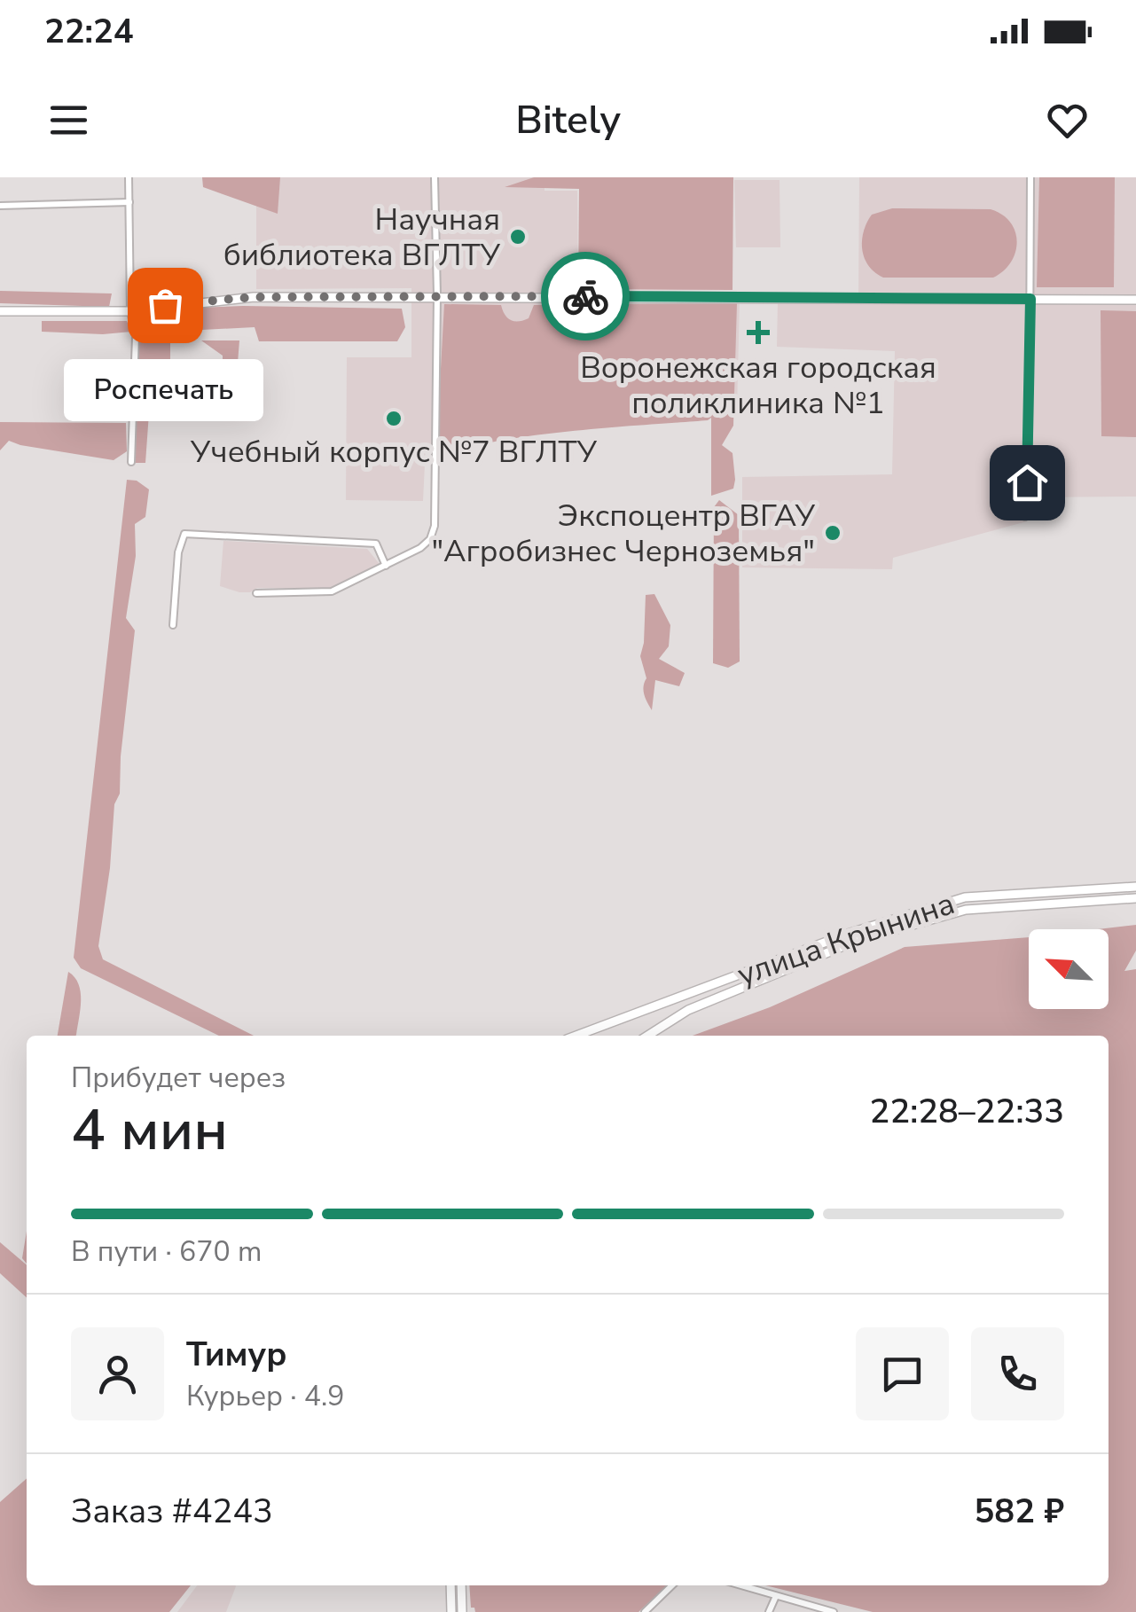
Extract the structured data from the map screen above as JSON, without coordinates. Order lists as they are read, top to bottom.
{
  "streets": {
    "main road": ["улица Крынина"]
  },
  "places": {
    "other": [
      "Научная библиотека ВГЛТУ",
      "Роспечать",
      "Учебный корпус №7 ВГЛТУ",
      "Экспоцентр ВГАУ \"Агробизнес Черноземья\""
    ],
    "health": ["Воронежская городская поликлиника №1"]
  },
  "north": "top left",
  "page": {
    "status": "22:24",
    "header": "Bitely",
    "bubble": "Роспечать",
    "heading": ["4 мин", "Прибудет через", "22:28–22:33"],
    "panel": [
      "Тимур",
      "Курьер · 4.9",
      "Заказ #4243",
      "582 ₽"
    ],
    "bar": "В пути · 670 m"
  }
}
